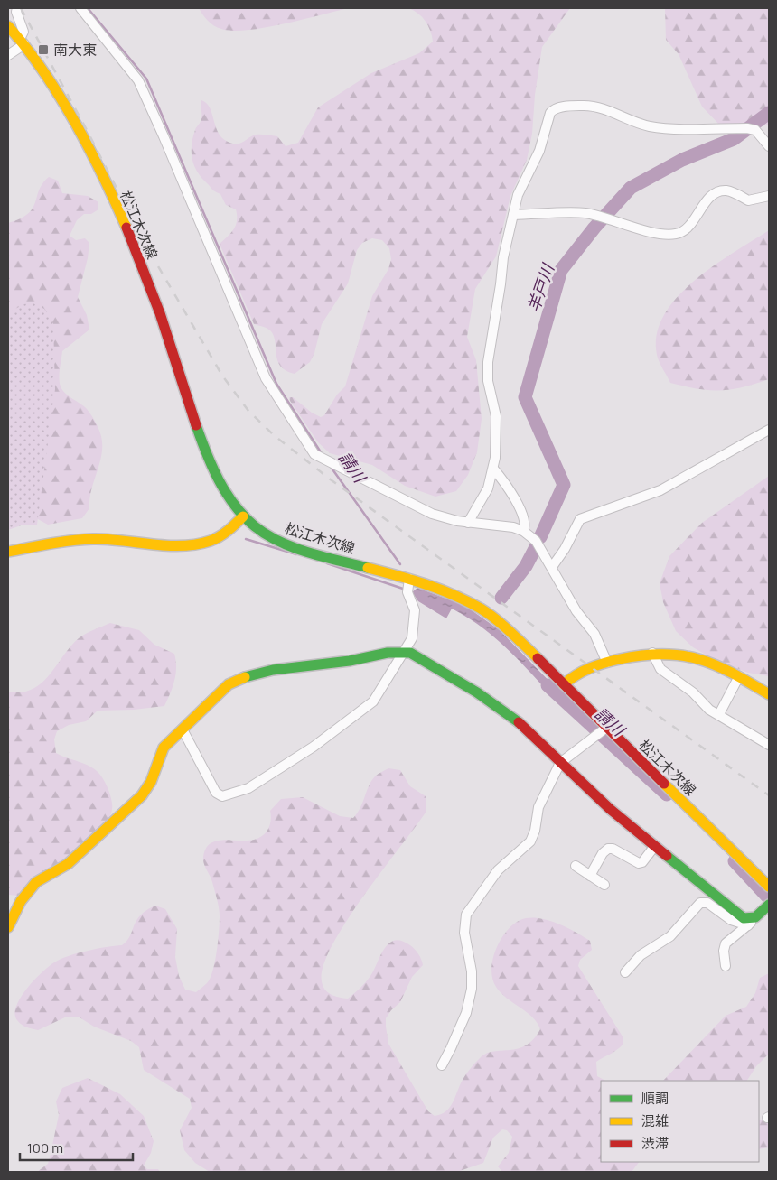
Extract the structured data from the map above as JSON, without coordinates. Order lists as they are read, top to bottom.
{
  "streets": {
    "street": ["松江木次線"]
  },
  "water": ["羊戸川", "請川"],
  "places": {
    "transit": ["南大東"]
  },
  "legend": ["順調", "混雑", "渋滞"],
  "scale_bar": "100 m"
}
